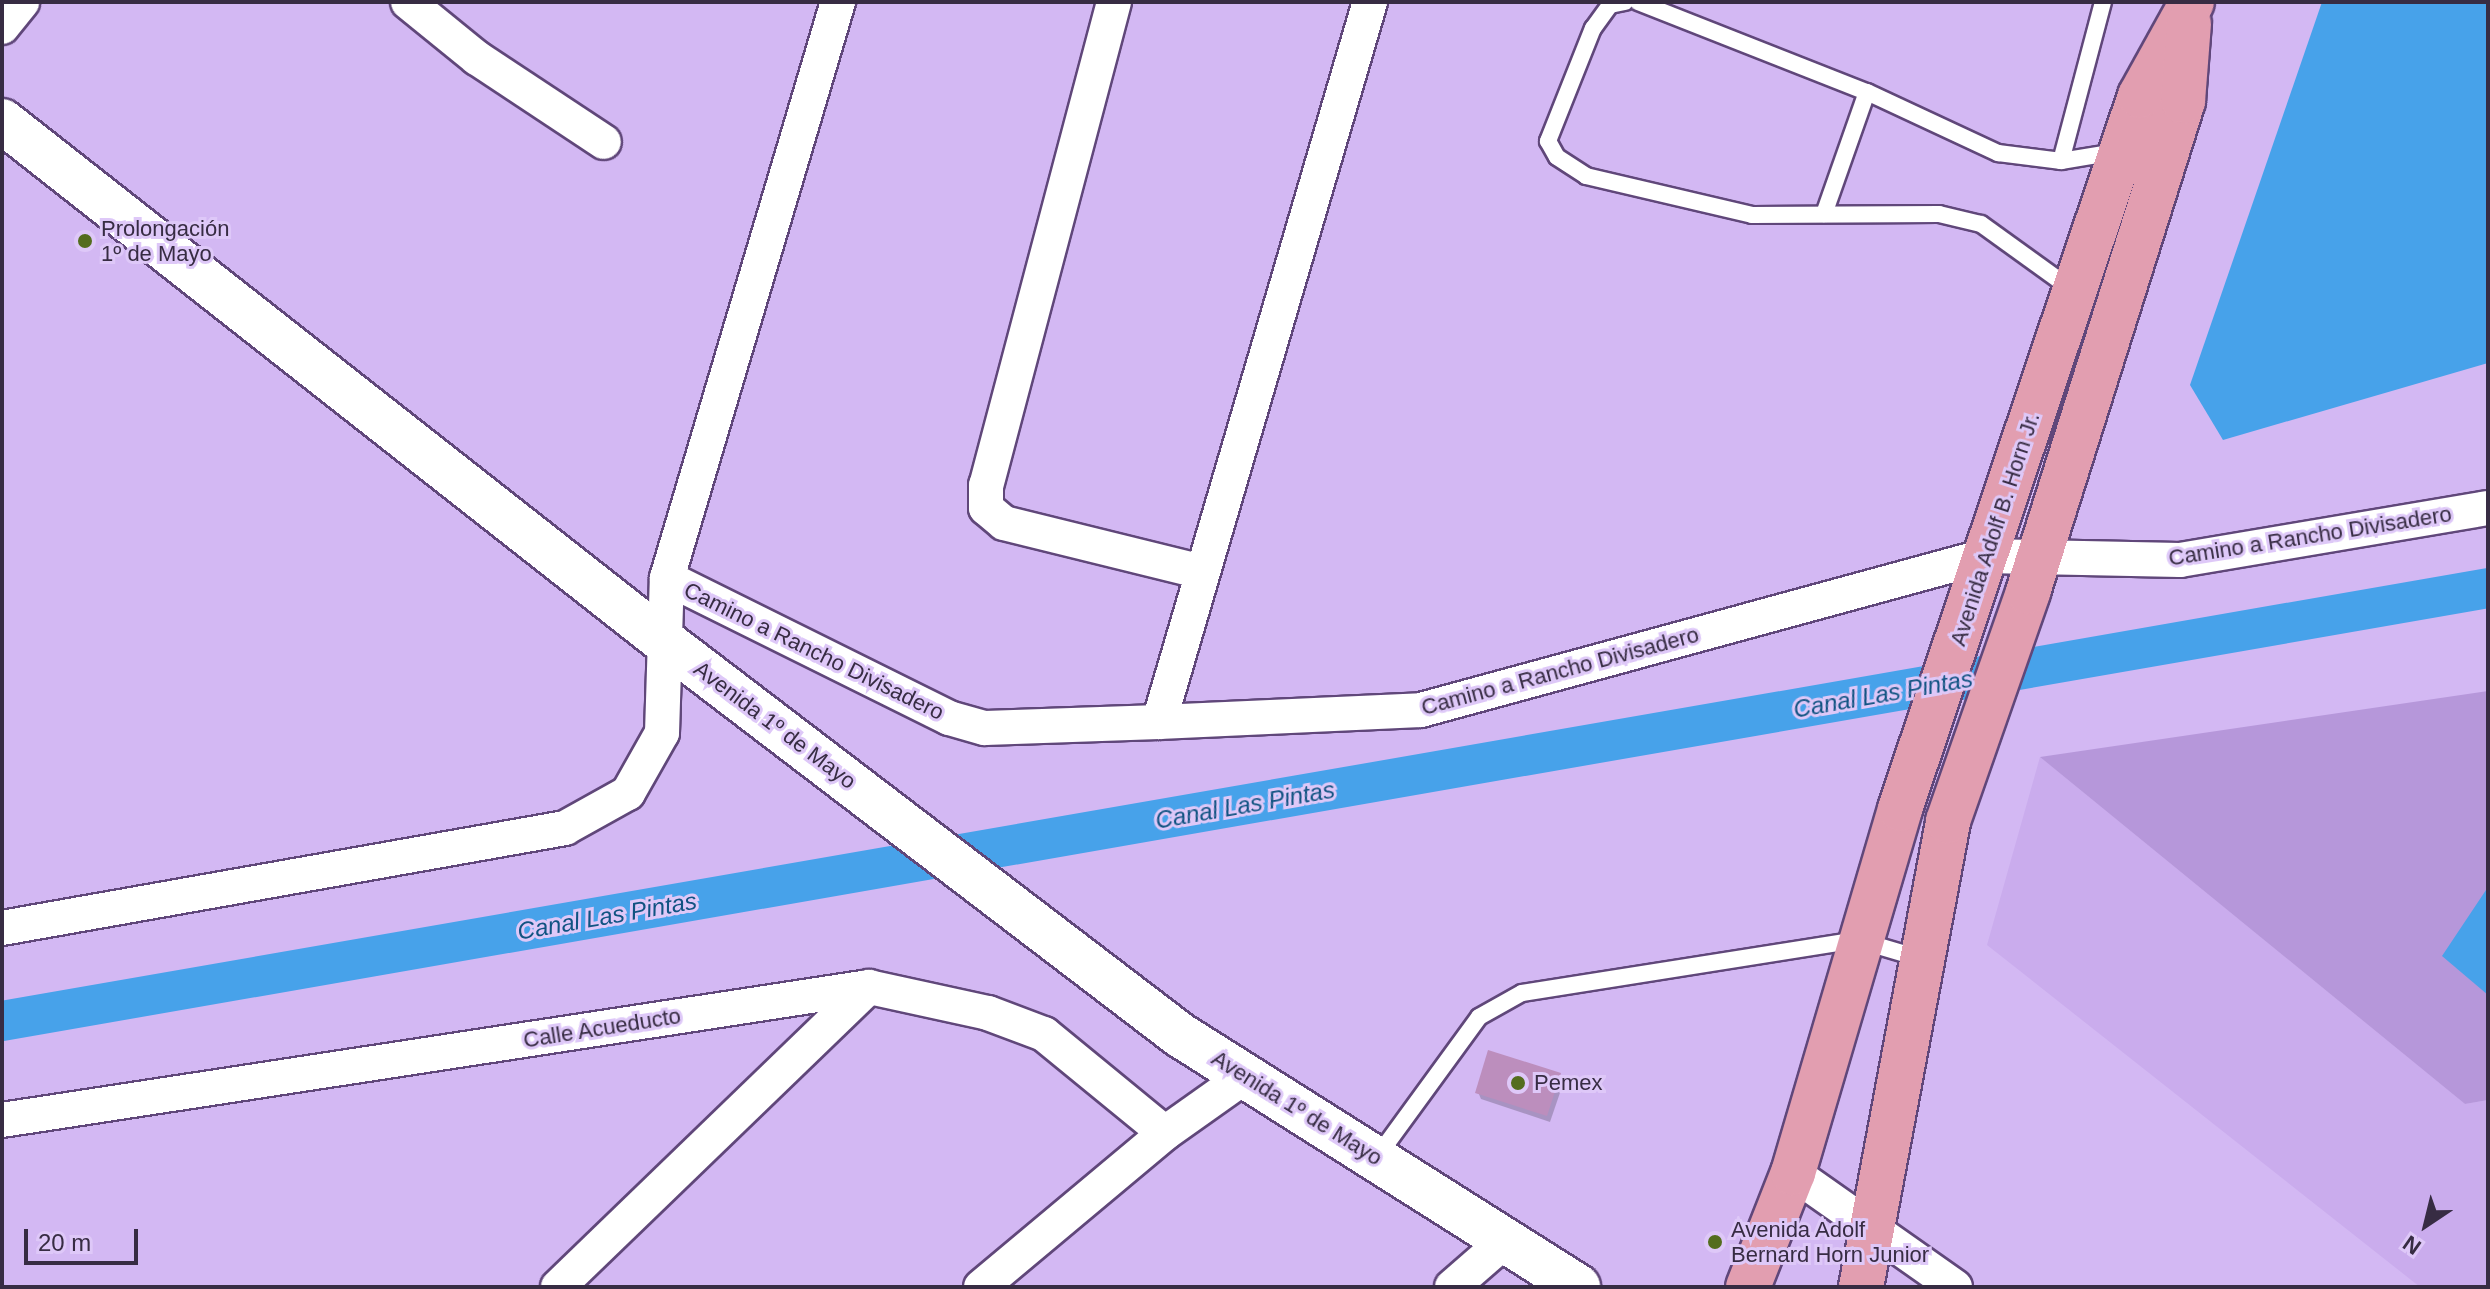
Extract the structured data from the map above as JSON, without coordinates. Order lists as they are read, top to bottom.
{
  "streets": {
    "main road": ["Avenida Adolf B. Horn Jr.", "Avenida 1º de Mayo"],
    "street": ["Camino a Rancho Divisadero", "Calle Acueducto"]
  },
  "crossings": [
    ["Avenida Adolf B. Horn Jr.", "Camino a Rancho Divisadero"],
    ["Camino a Rancho Divisadero", "Avenida 1º de Mayo"]
  ],
  "water": ["Canal Las Pintas"],
  "places": ["Prolongación 1º de Mayo", "Pemex", "Avenida Adolf Bernard Horn Junior"],
  "scale_bar": "20 m",
  "north": "bottom left"
}
